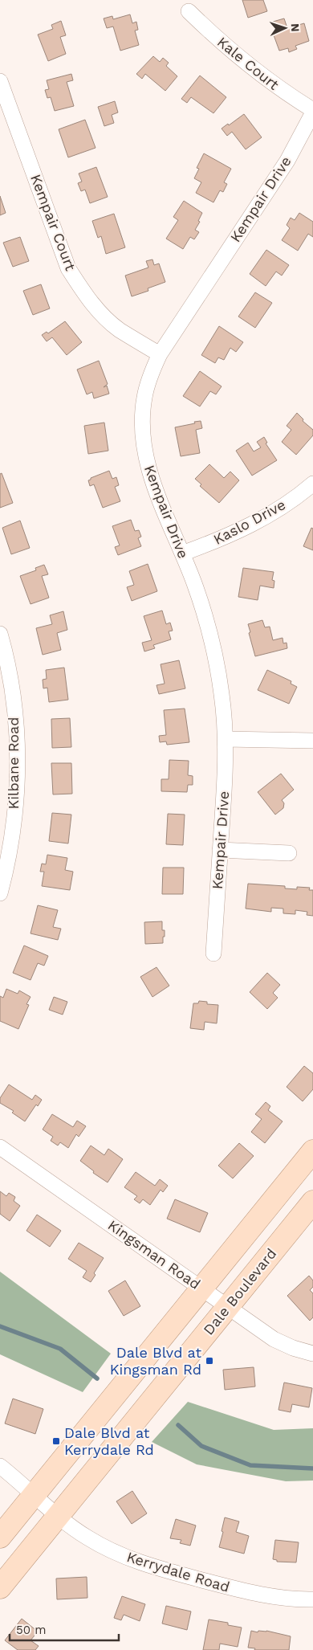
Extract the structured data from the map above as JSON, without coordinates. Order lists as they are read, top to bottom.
{
  "streets": {
    "main road": ["Dale Boulevard"],
    "street": [
      "Kale Court",
      "Kempair Drive",
      "Kempair Court",
      "Kaslo Drive",
      "Kilbane Road",
      "Kingsman Road",
      "Kerrydale Road"
    ]
  },
  "crossings": [
    ["Kale Court", "Kempair Drive"],
    ["Kempair Drive", "Kempair Court"],
    ["Kempair Drive", "Kaslo Drive"],
    ["Kingsman Road", "Dale Boulevard"],
    ["Dale Boulevard", "Kerrydale Road"]
  ],
  "places": {
    "transit": ["Dale Blvd at Kingsman Rd", "Dale Blvd at Kerrydale Rd"]
  },
  "scale_bar": "50 m",
  "north": "right"
}
